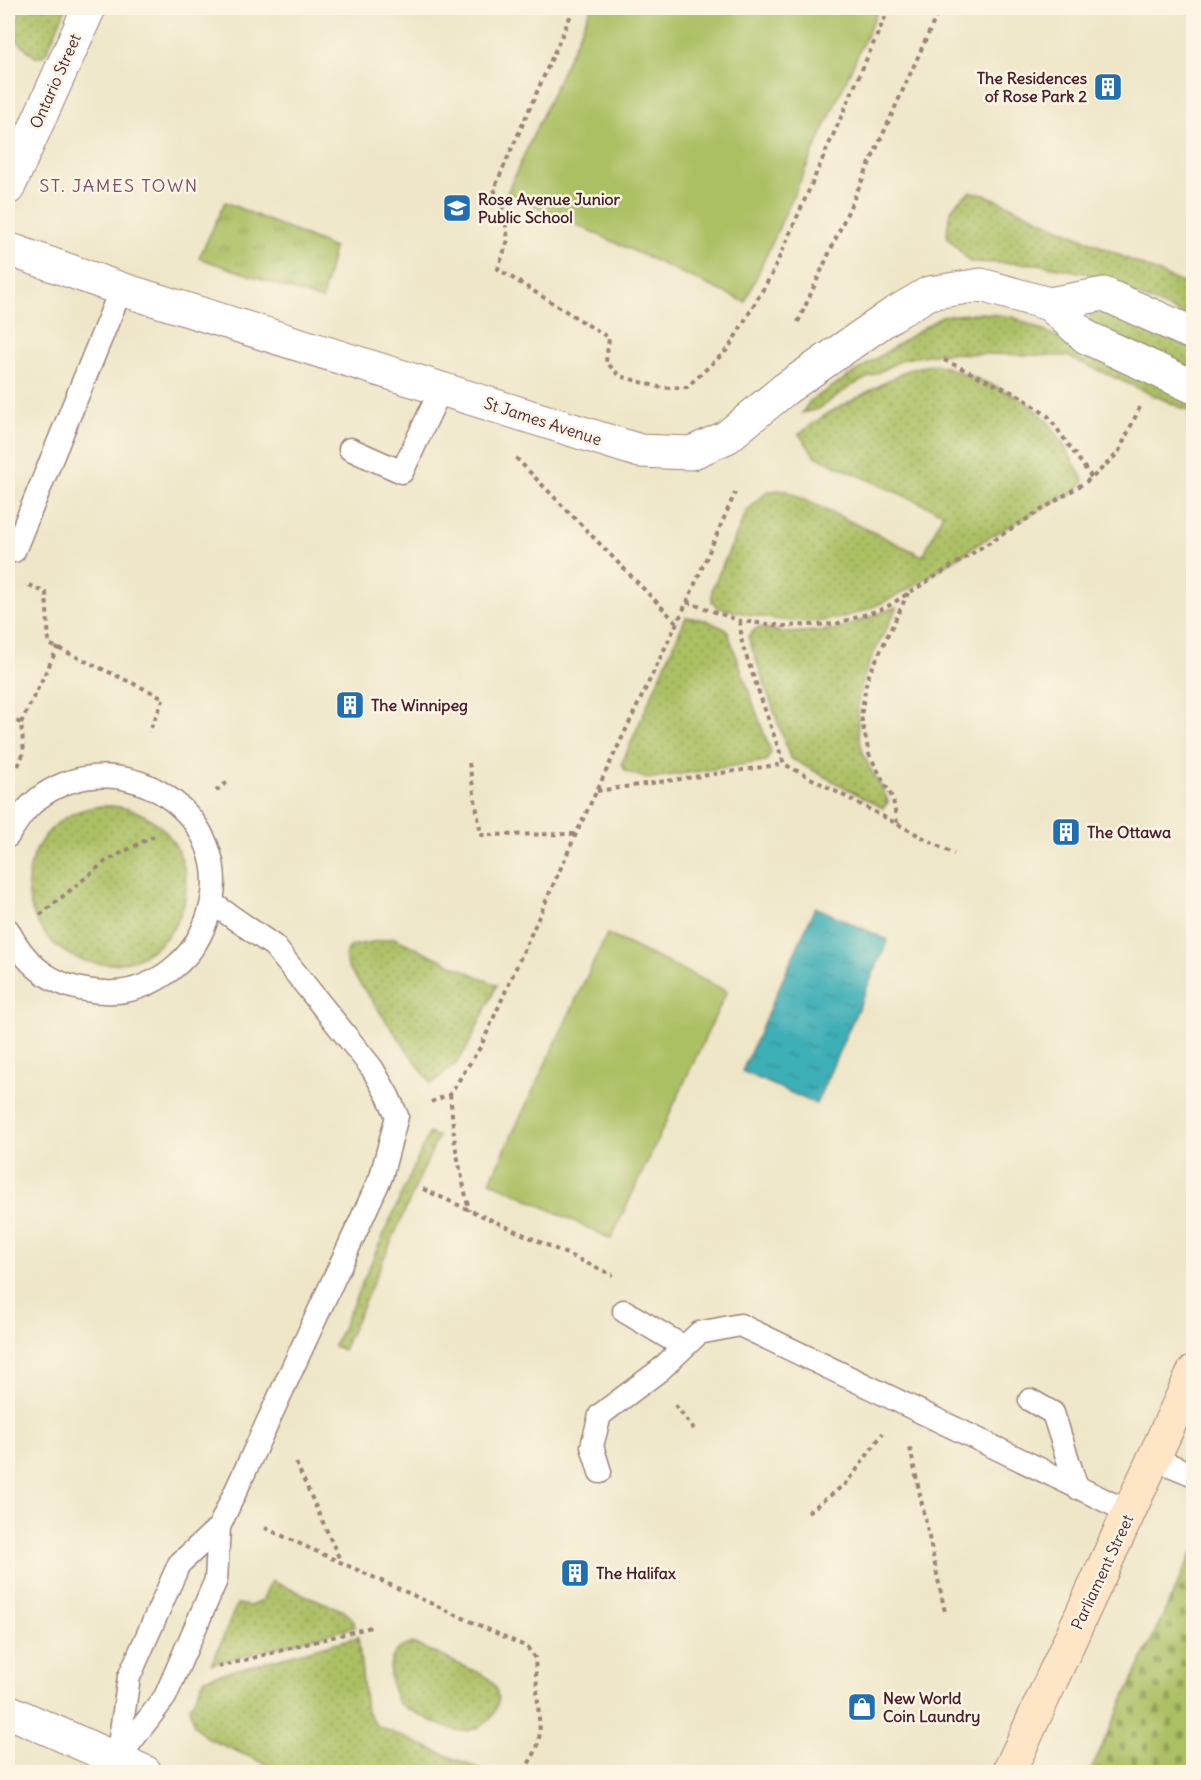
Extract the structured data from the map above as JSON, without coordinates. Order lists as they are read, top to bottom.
{
  "streets": {
    "main road": ["Parliament Street"],
    "street": ["Ontario Street", "St James Avenue"]
  },
  "districts": ["ST. JAMES TOWN"],
  "places": {
    "building": [
      "The Residences of Rose Park 2",
      "The Winnipeg",
      "The Ottawa",
      "The Halifax"
    ],
    "school or university": ["Rose Avenue Junior Public School"],
    "shop": ["New World Coin Laundry"]
  }
}
